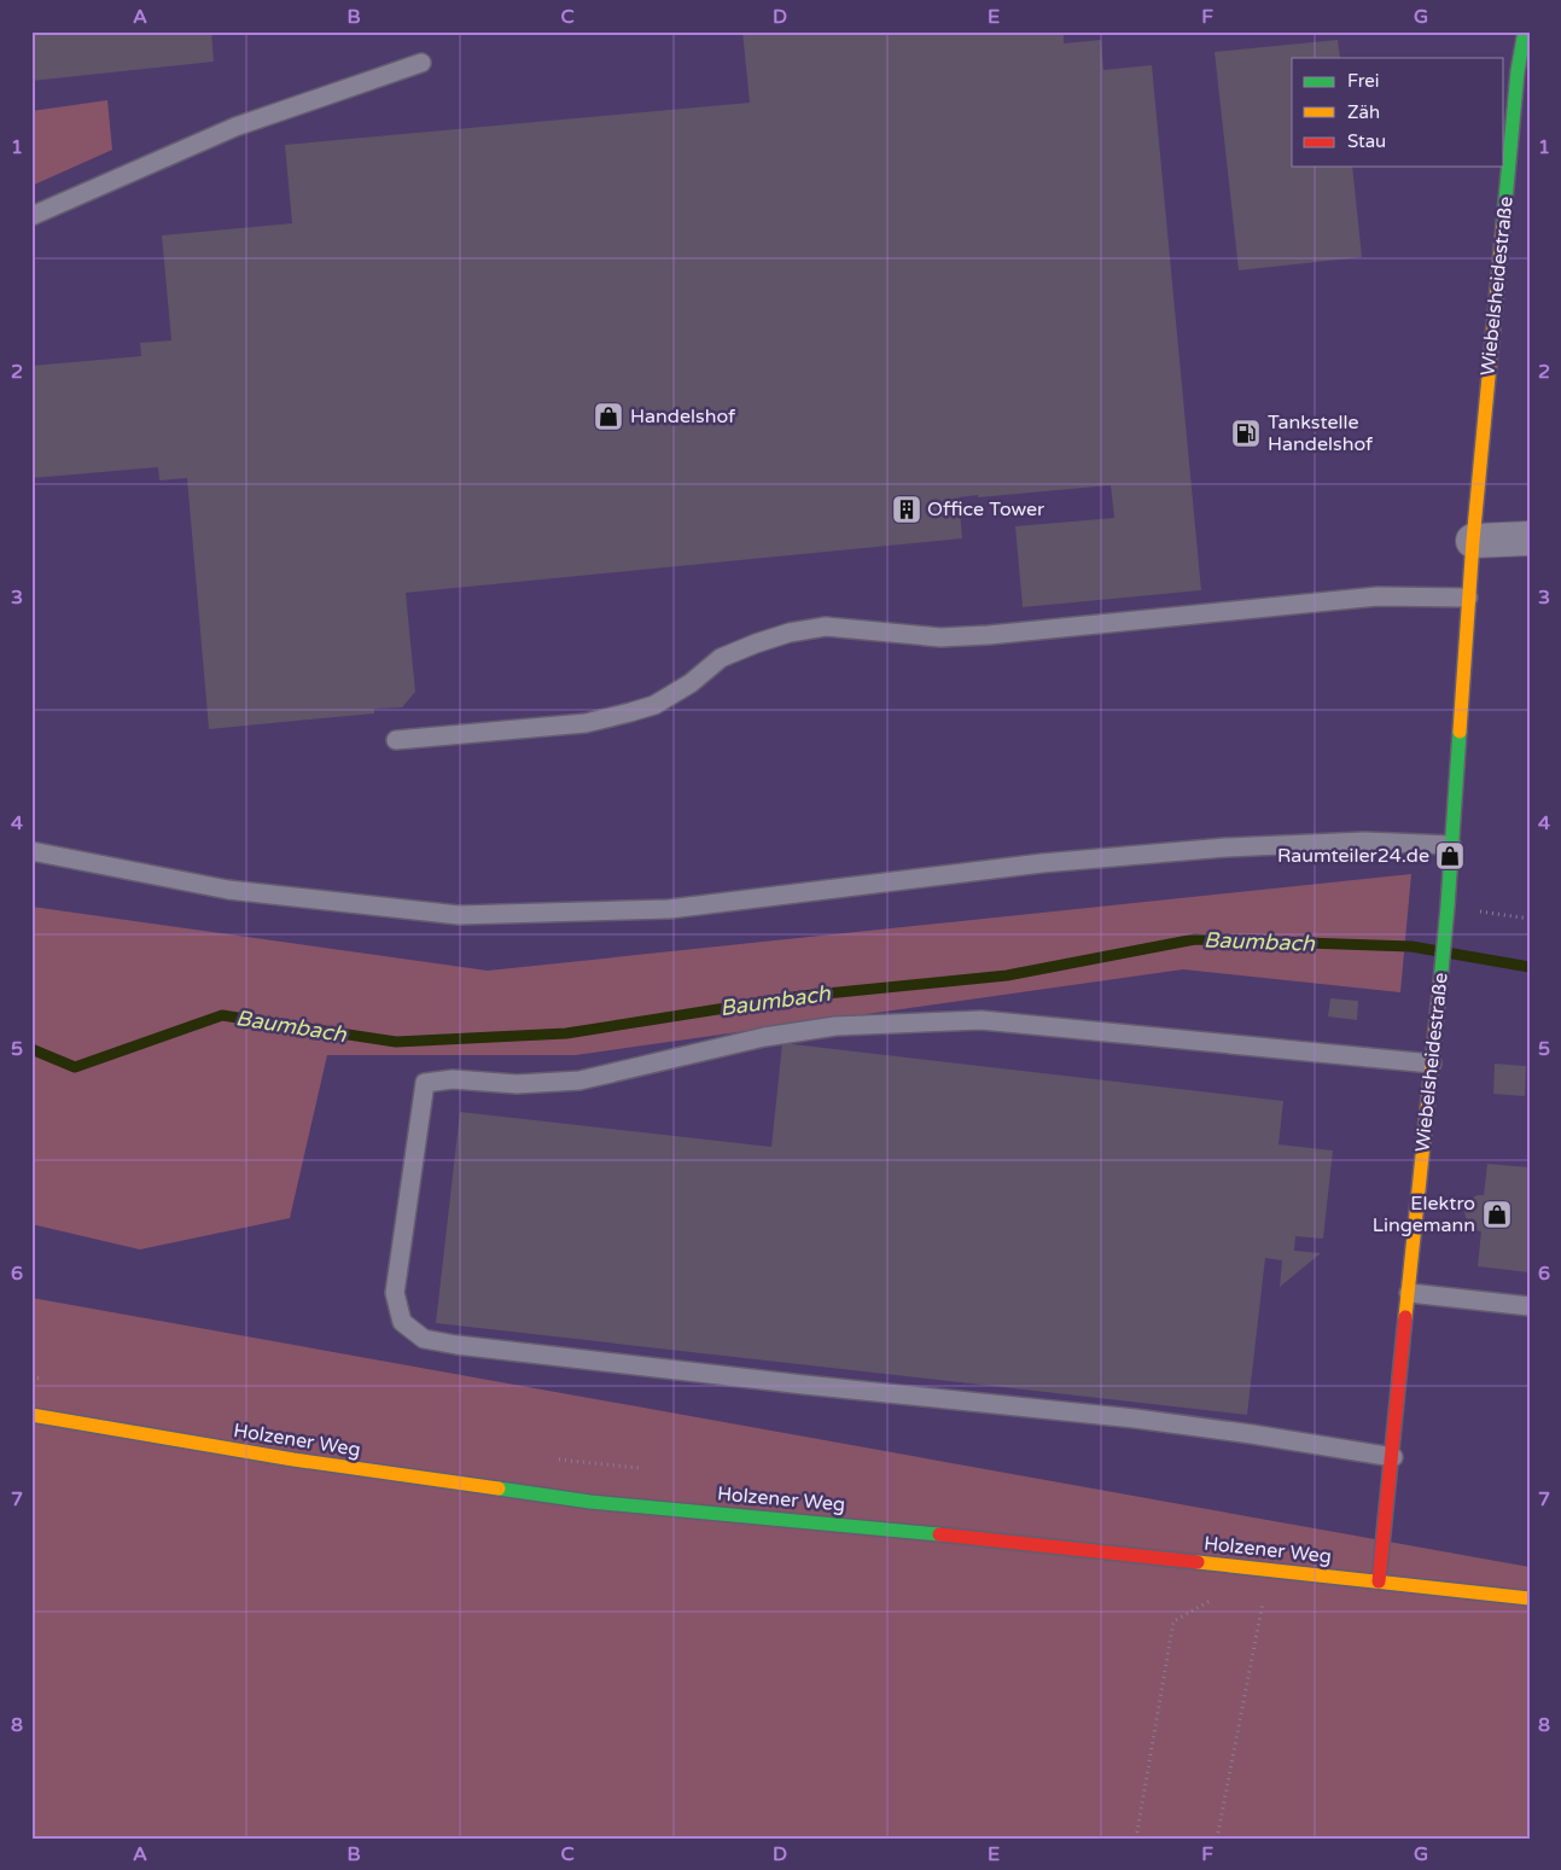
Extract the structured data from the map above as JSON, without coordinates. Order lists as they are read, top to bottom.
{
  "streets": {
    "street": ["Wiebelsheidestraße", "Holzener Weg"]
  },
  "crossings": [
    ["Wiebelsheidestraße", "Holzener Weg"]
  ],
  "water": ["Baumbach"],
  "places": {
    "shop": ["Handelshof", "Raumteiler24.de", "Elektro Lingemann"],
    "fuel station": ["Tankstelle Handelshof"],
    "building": ["Office Tower"]
  },
  "legend": ["Frei", "Zäh", "Stau"],
  "grid": {
    "columns": [
      "A",
      "B",
      "C",
      "D",
      "E",
      "F",
      "G"
    ],
    "rows": [
      "1",
      "2",
      "3",
      "4",
      "5",
      "6",
      "7",
      "8"
    ]
  }
}
